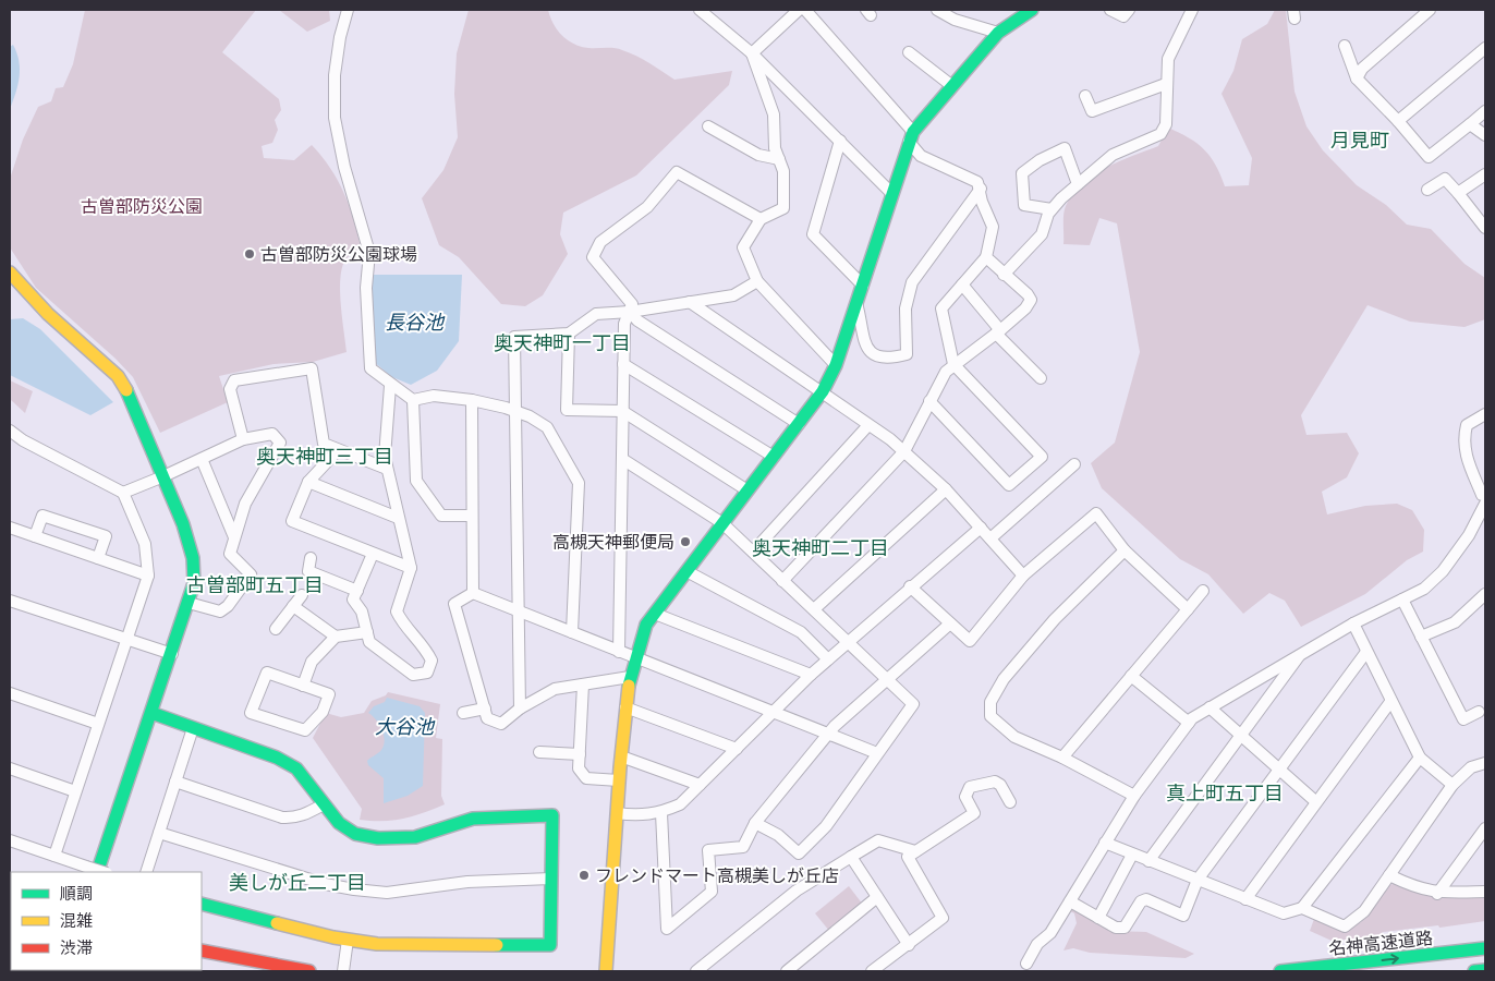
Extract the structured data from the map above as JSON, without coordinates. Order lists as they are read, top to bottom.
{
  "streets": {
    "main road": ["名神高速道路"]
  },
  "one_way": ["名神高速道路"],
  "districts": [
    "月見町",
    "奥天神町一丁目",
    "奥天神町三丁目",
    "奥天神町二丁目",
    "古曽部町五丁目",
    "真上町五丁目",
    "美しが丘二丁目"
  ],
  "water": ["長谷池", "大谷池"],
  "parks": ["古曽部防災公園"],
  "places": ["古曽部防災公園球場", "高槻天神郵便局", "フレンドマート高槻美しが丘店"],
  "legend": ["順調", "混雑", "渋滞"]
}
